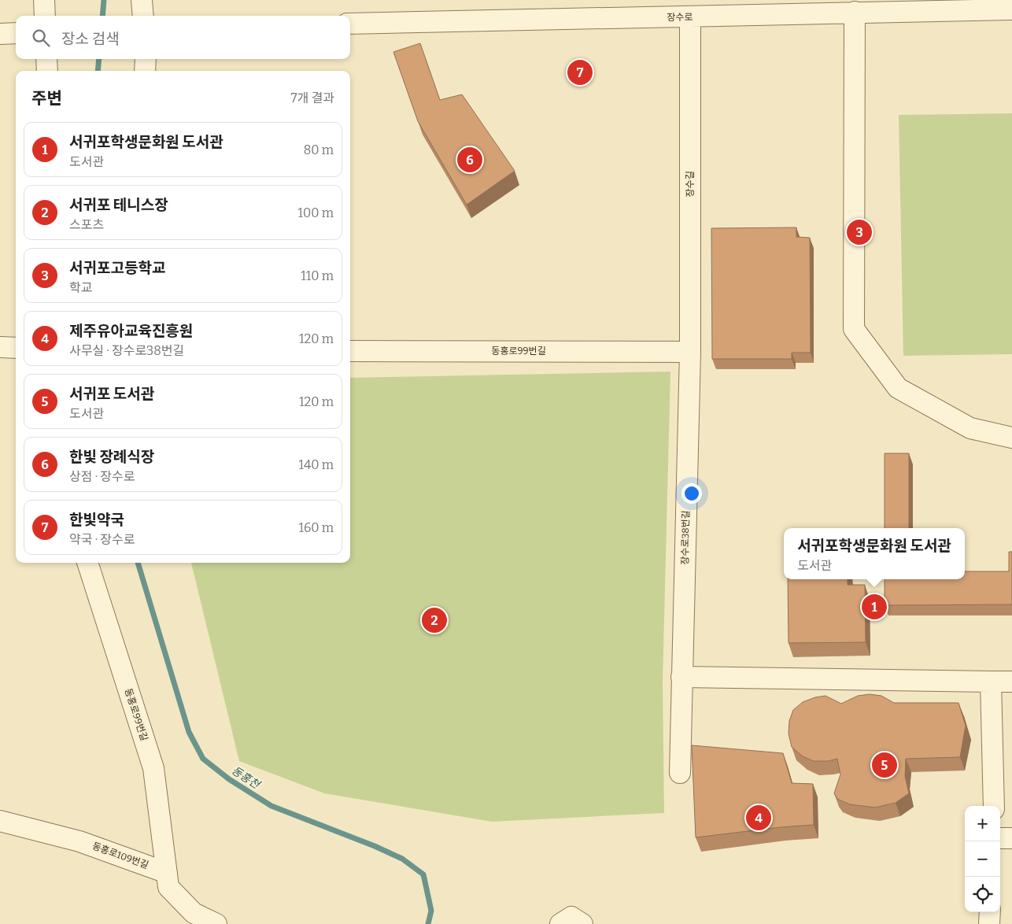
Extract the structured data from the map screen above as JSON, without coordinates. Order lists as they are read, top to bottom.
{
  "streets": {
    "street": [
      "장수로",
      "장수길",
      "동홍로99번길",
      "장수로38번길",
      "동홍로109번길"
    ]
  },
  "crossings": [
    ["장수로", "장수길"],
    ["장수길", "동홍로99번길"],
    ["장수길", "장수로38번길"],
    ["동홍로99번길", "장수로38번길"],
    ["동홍로99번길", "동홍로109번길"]
  ],
  "water": ["동홍천"],
  "page": {
    "search": "장소 검색",
    "pins": [
      "7",
      "6",
      "3",
      "1",
      "2",
      "5",
      "4"
    ],
    "heading": ["주변", "7개 결과"],
    "list": [
      {
        "mark": "1",
        "name": "서귀포학생문화원 도서관",
        "note": "도서관",
        "value": "80 m"
      },
      {
        "mark": "2",
        "name": "서귀포 테니스장",
        "note": "스포츠",
        "value": "100 m"
      },
      {
        "mark": "3",
        "name": "서귀포고등학교",
        "note": "학교",
        "value": "110 m"
      },
      {
        "mark": "4",
        "name": "제주유아교육진흥원",
        "note": "사무실 · 장수로38번길",
        "value": "120 m"
      },
      {
        "mark": "5",
        "name": "서귀포 도서관",
        "note": "도서관",
        "value": "120 m"
      },
      {
        "mark": "6",
        "name": "한빛 장례식장",
        "note": "상점 · 장수로",
        "value": "140 m"
      },
      {
        "mark": "7",
        "name": "한빛약국",
        "note": "약국 · 장수로",
        "value": "160 m"
      }
    ],
    "popup": ["서귀포학생문화원 도서관", "도서관"],
    "map_buttons": ["+", "−"]
  }
}
